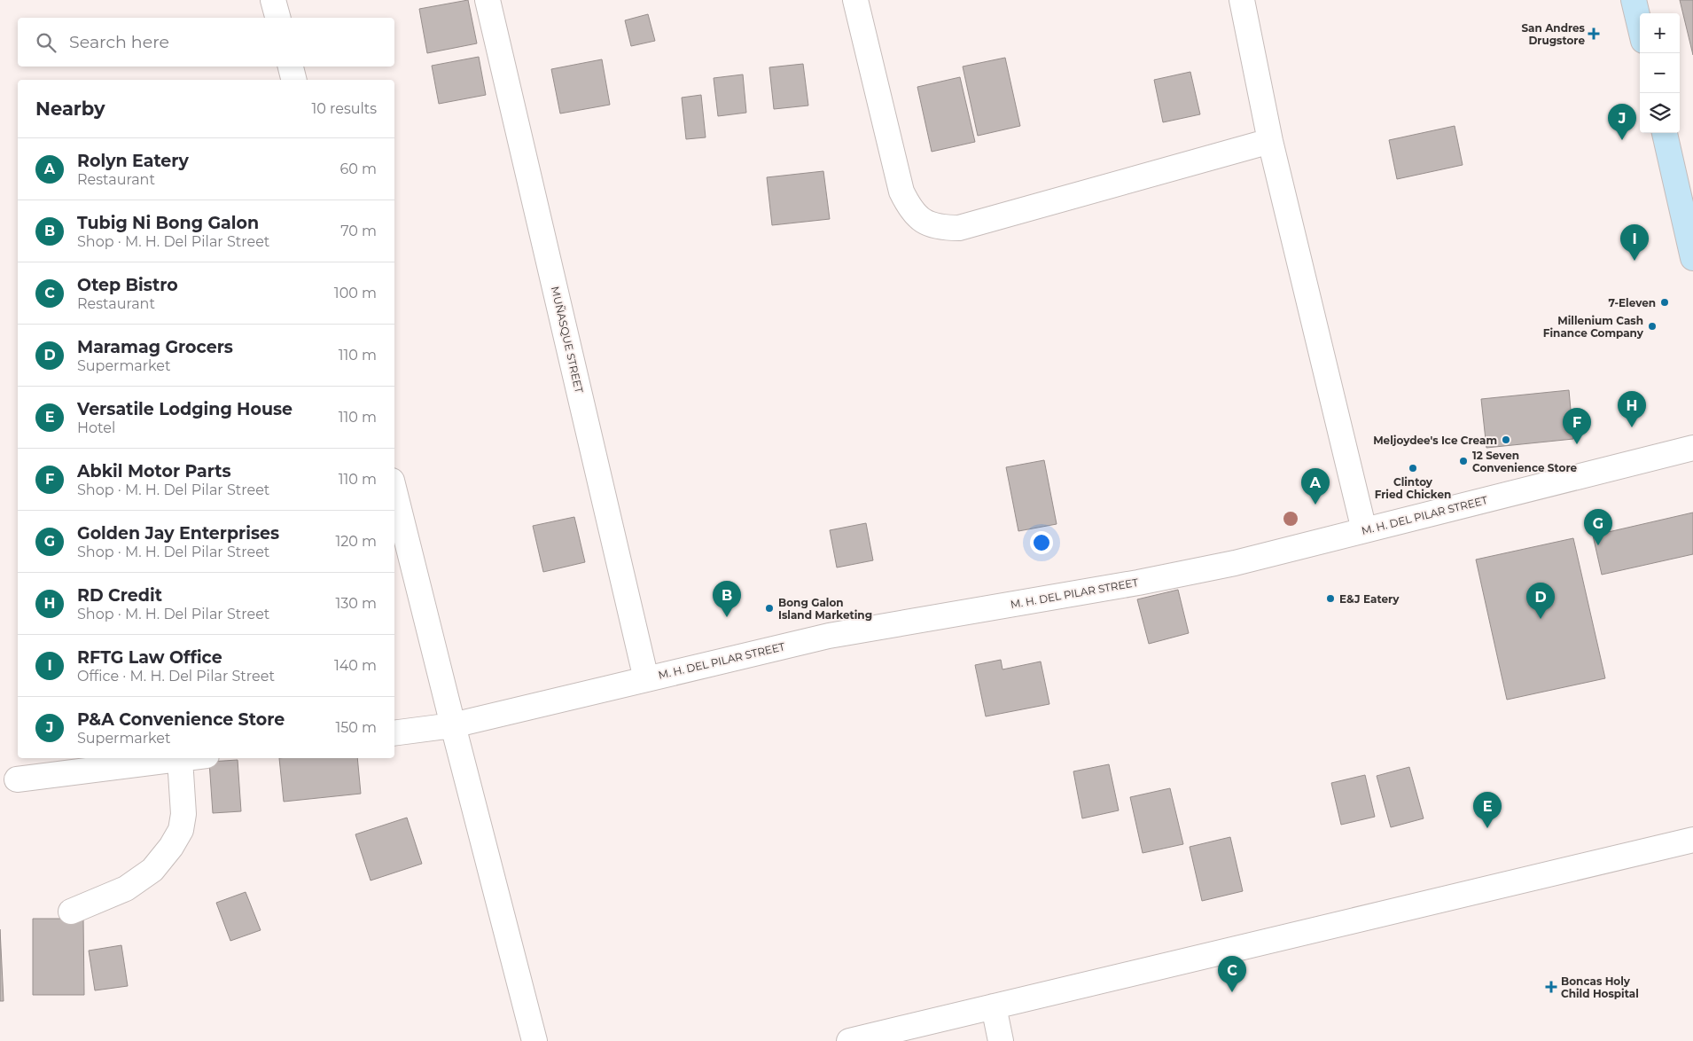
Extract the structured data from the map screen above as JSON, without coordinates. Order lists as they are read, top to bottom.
{
  "streets": {
    "street": ["MUÑASQUE STREET", "M. H. DEL PILAR STREET"]
  },
  "crossings": [
    ["MUÑASQUE STREET", "M. H. DEL PILAR STREET"]
  ],
  "places": {
    "health": ["San Andres Drugstore", "Boncas Holy Child Hospital"],
    "other": [
      "7-Eleven",
      "Millenium Cash Finance Company",
      "Meljoydee's Ice Cream",
      "12 Seven Convenience Store",
      "Clintoy Fried Chicken",
      "E&J Eatery",
      "Bong Galon Island Marketing"
    ]
  },
  "page": {
    "map_buttons": ["+", "−"],
    "search": "Search here",
    "heading": ["Nearby", "10 results"],
    "pins": [
      "J",
      "I",
      "H",
      "F",
      "A",
      "G",
      "B",
      "D",
      "E",
      "C"
    ],
    "list": [
      {
        "mark": "A",
        "name": "Rolyn Eatery",
        "note": "Restaurant",
        "value": "60 m"
      },
      {
        "mark": "B",
        "name": "Tubig Ni Bong Galon",
        "note": "Shop · M. H. Del Pilar Street",
        "value": "70 m"
      },
      {
        "mark": "C",
        "name": "Otep Bistro",
        "note": "Restaurant",
        "value": "100 m"
      },
      {
        "mark": "D",
        "name": "Maramag Grocers",
        "note": "Supermarket",
        "value": "110 m"
      },
      {
        "mark": "E",
        "name": "Versatile Lodging House",
        "note": "Hotel",
        "value": "110 m"
      },
      {
        "mark": "F",
        "name": "Abkil Motor Parts",
        "note": "Shop · M. H. Del Pilar Street",
        "value": "110 m"
      },
      {
        "mark": "G",
        "name": "Golden Jay Enterprises",
        "note": "Shop · M. H. Del Pilar Street",
        "value": "120 m"
      },
      {
        "mark": "H",
        "name": "RD Credit",
        "note": "Shop · M. H. Del Pilar Street",
        "value": "130 m"
      },
      {
        "mark": "I",
        "name": "RFTG Law Office",
        "note": "Office · M. H. Del Pilar Street",
        "value": "140 m"
      },
      {
        "mark": "J",
        "name": "P&A Convenience Store",
        "note": "Supermarket",
        "value": "150 m"
      }
    ]
  }
}
